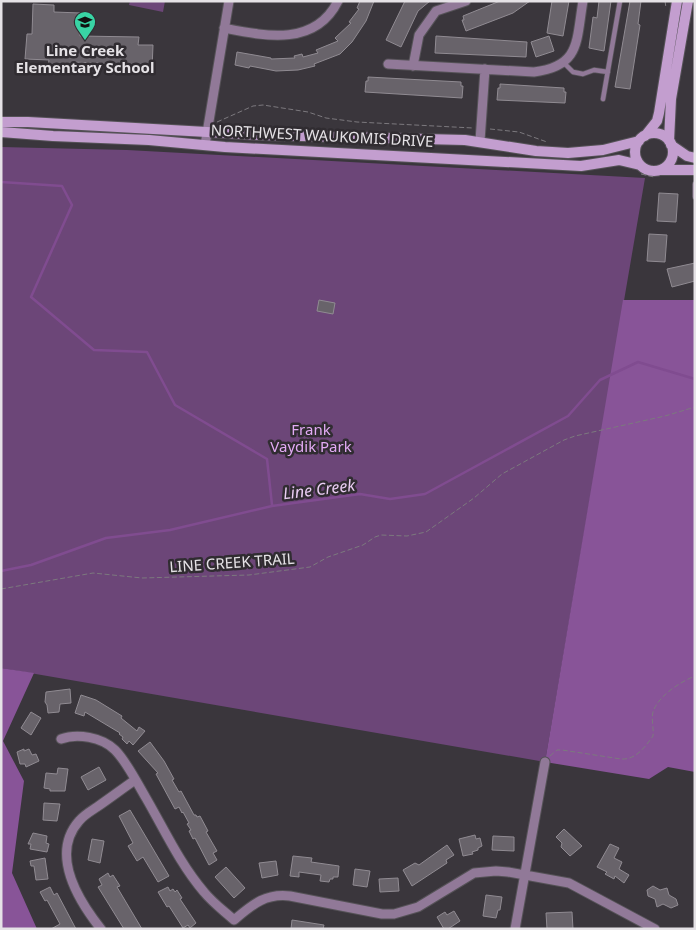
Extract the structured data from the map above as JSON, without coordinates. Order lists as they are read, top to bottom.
{
  "streets": {
    "main road": ["NORTHWEST WAUKOMIS DRIVE"],
    "path": ["LINE CREEK TRAIL"]
  },
  "water": ["Line Creek"],
  "parks": ["Frank Vaydik Park"],
  "places": {
    "school or university": ["Line Creek Elementary School"]
  }
}
